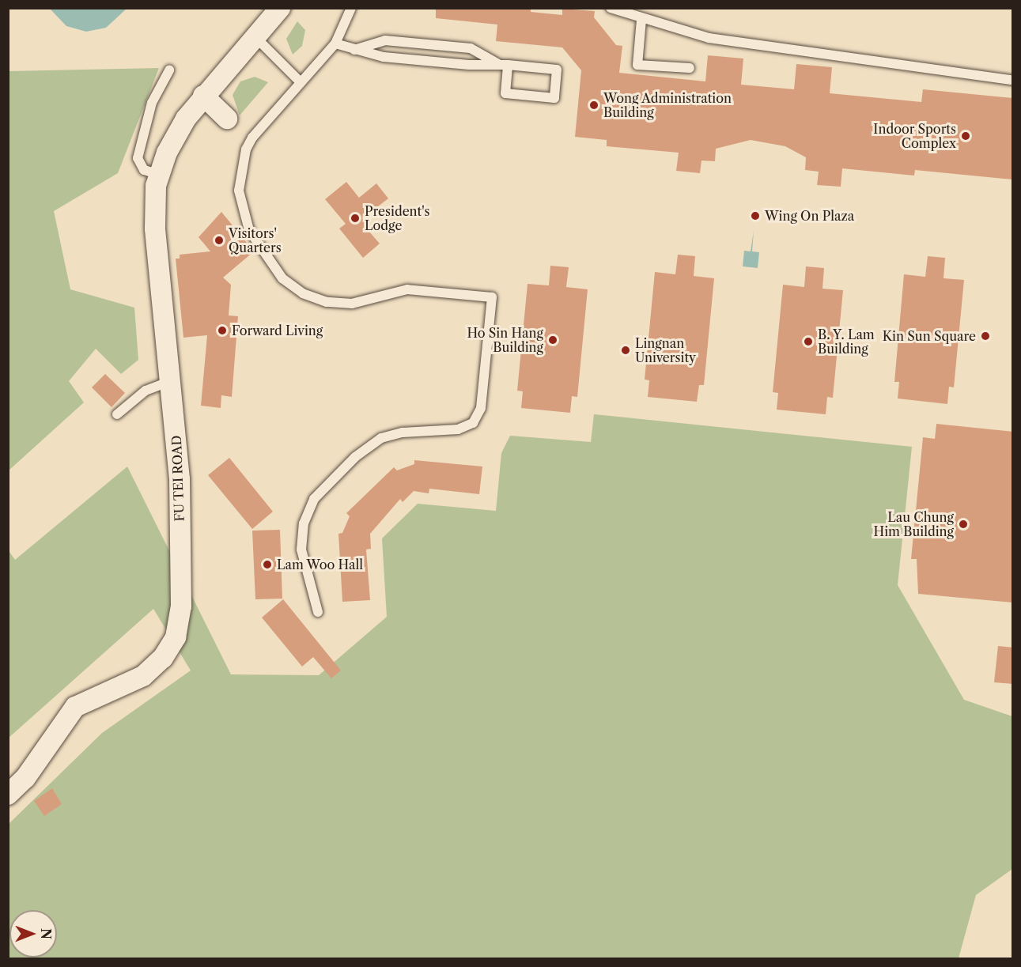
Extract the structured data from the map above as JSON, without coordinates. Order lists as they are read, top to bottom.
{
  "streets": {
    "street": ["FU TEI ROAD"]
  },
  "places": [
    "Wong Administration Building",
    "Indoor Sports Complex",
    "Wing On Plaza",
    "President's Lodge",
    "Visitors' Quarters",
    "Forward Living",
    "Kin Sun Square",
    "Ho Sin Hang Building",
    "B. Y. Lam Building",
    "Lingnan University",
    "Lau Chung Him Building",
    "Lam Woo Hall"
  ],
  "north": "right"
}
